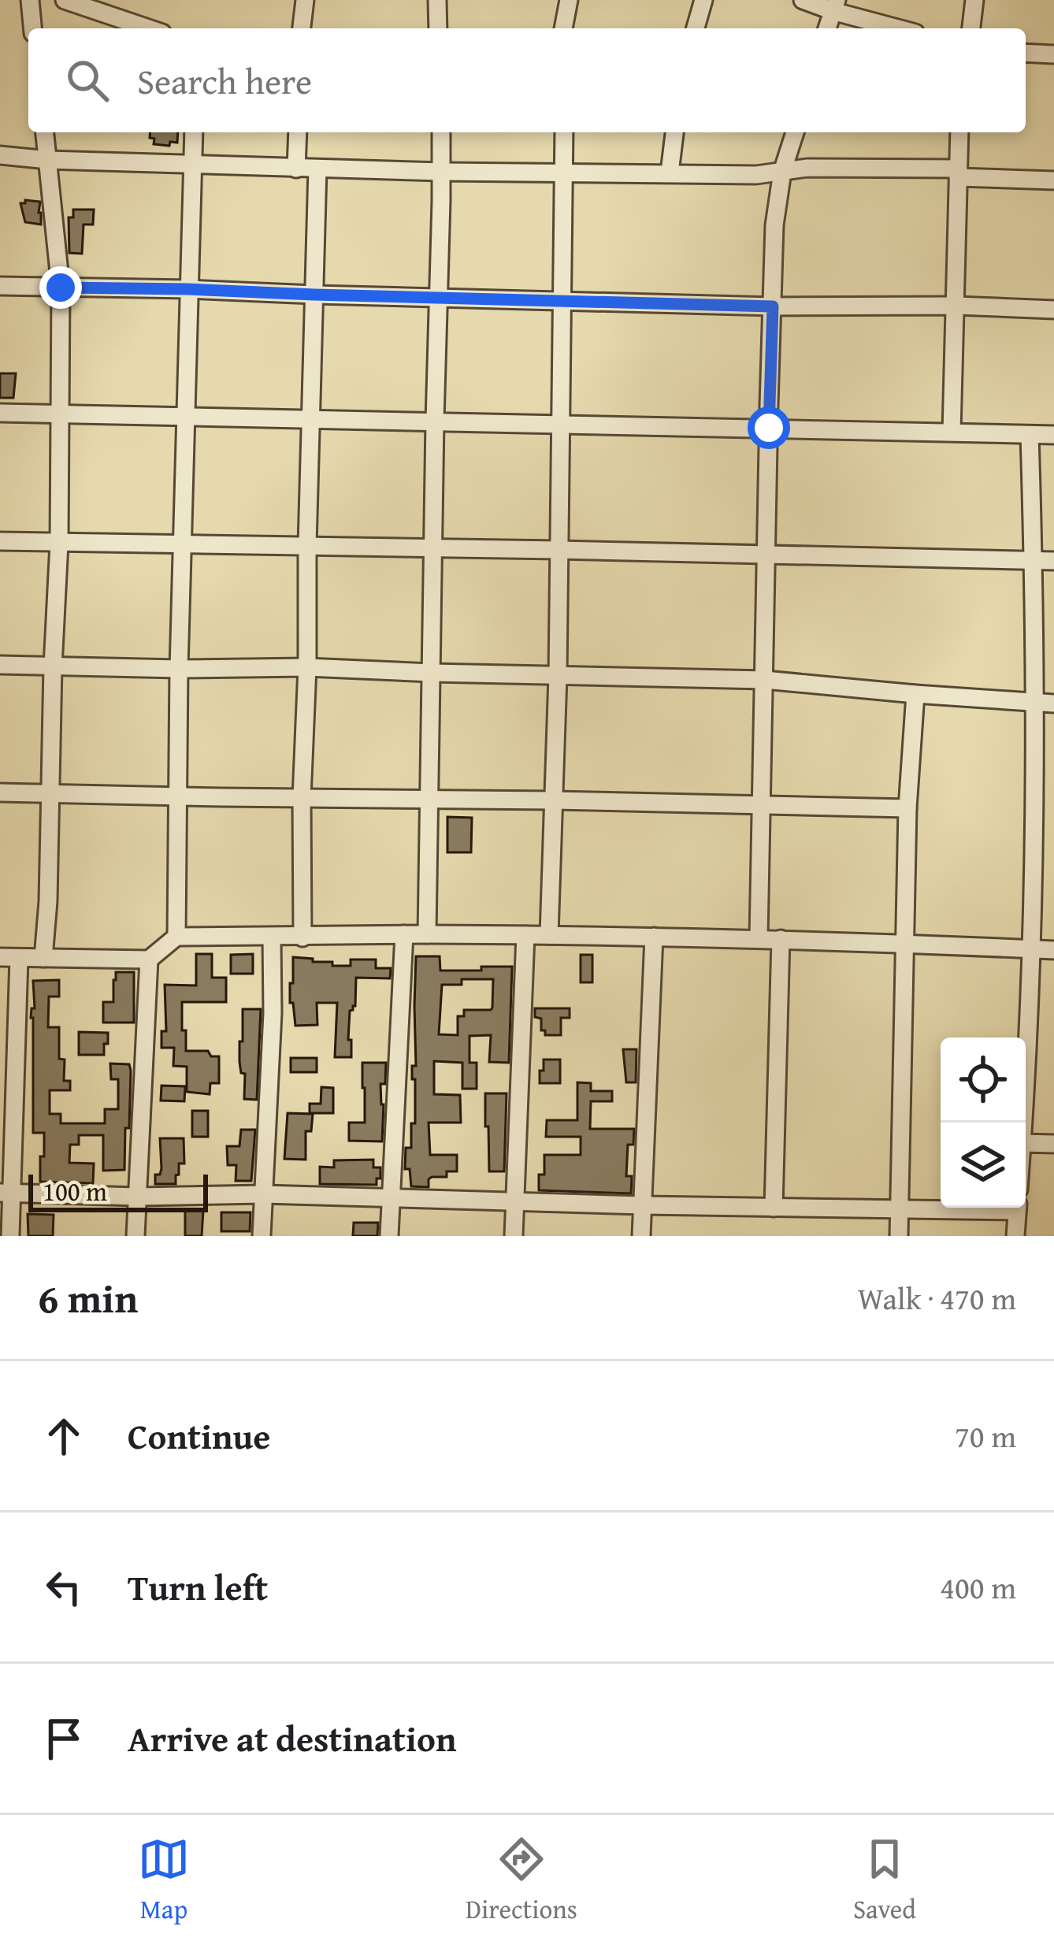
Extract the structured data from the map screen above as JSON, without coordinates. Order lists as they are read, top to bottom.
{
  "scale_bar": "100 m",
  "page": {
    "search": "Search here",
    "scale": "100 m",
    "heading": ["6 min", "Walk · 470 m"],
    "list": [
      ["Continue", "70 m"],
      ["Turn left", "400 m"],
      "Arrive at destination"
    ],
    "nav": ["Map", "Directions", "Saved"]
  }
}
